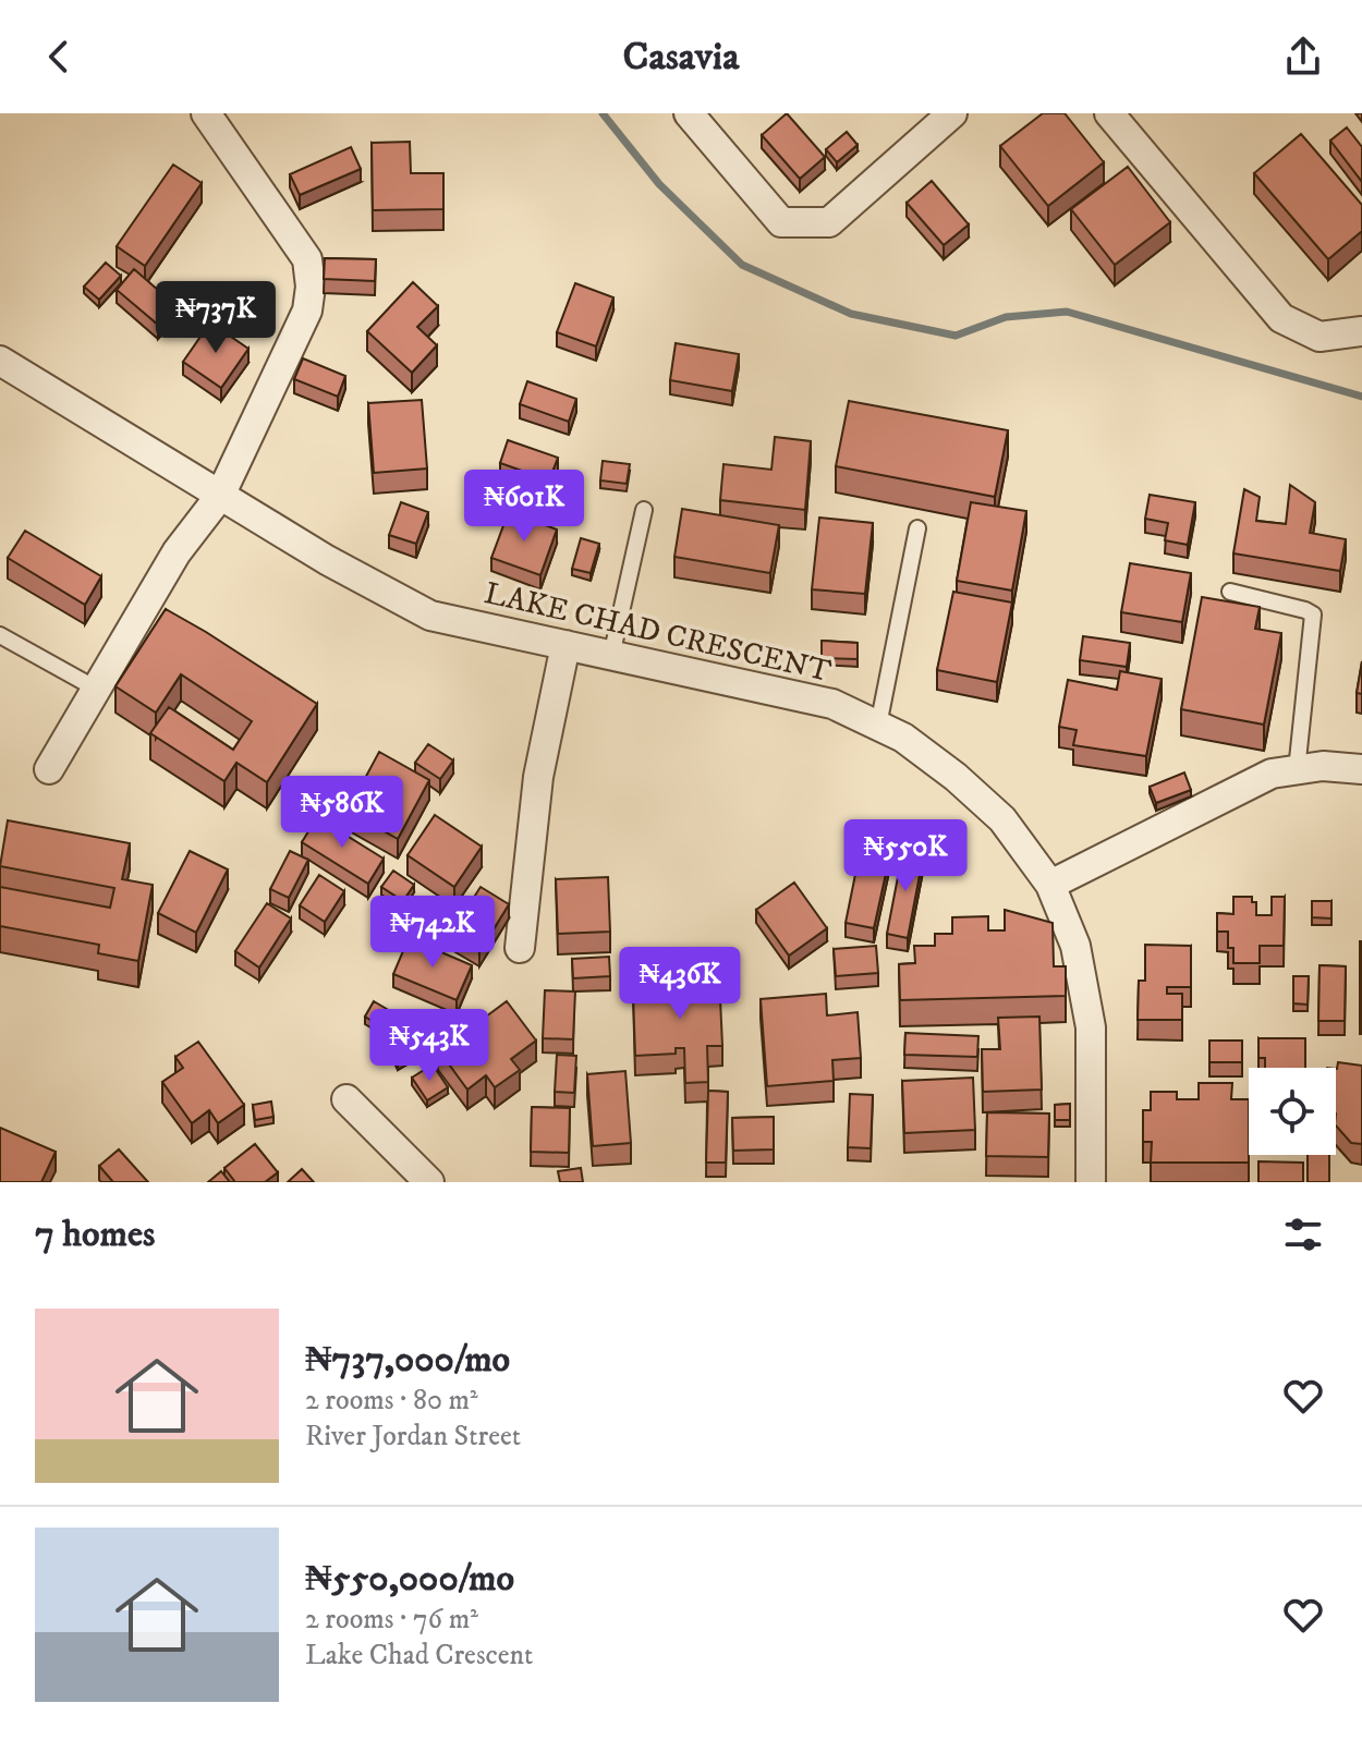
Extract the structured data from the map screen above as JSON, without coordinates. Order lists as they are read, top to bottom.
{
  "streets": {
    "street": ["LAKE CHAD CRESCENT"]
  },
  "page": {
    "header": "Casavia",
    "price": [
      "₦737K",
      "₦601K",
      "₦586K",
      "₦550K",
      "₦742K",
      "₦436K",
      "₦543K"
    ],
    "heading": "7 homes",
    "list": [
      {
        "name": "₦737,000/mo",
        "note": "2 rooms · 80 m² · River Jordan Street"
      },
      {
        "name": "₦550,000/mo",
        "note": "2 rooms · 76 m² · Lake Chad Crescent"
      }
    ]
  }
}
